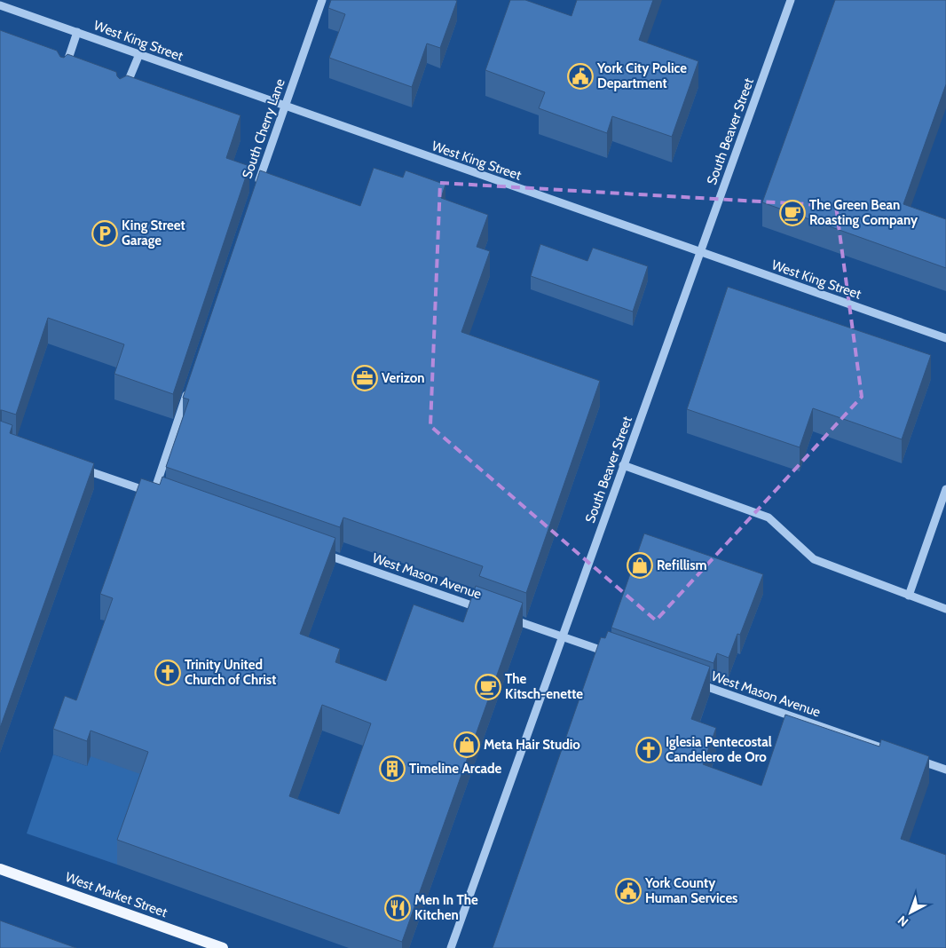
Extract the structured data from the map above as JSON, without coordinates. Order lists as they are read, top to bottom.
{
  "streets": {
    "main road": ["West Market Street"],
    "street": [
      "West King Street",
      "South Cherry Lane",
      "South Beaver Street",
      "West Mason Avenue"
    ]
  },
  "crossings": [
    ["West King Street", "South Cherry Lane"],
    ["West King Street", "South Beaver Street"]
  ],
  "places": {
    "public building": ["York City Police Department", "York County Human Services"],
    "cafe": ["The Green Bean Roasting Company", "The Kitsch-enette"],
    "parking": ["King Street Garage"],
    "office": ["Verizon"],
    "shop": ["Refillism", "Meta Hair Studio"],
    "church": ["Trinity United Church of Christ", "Iglesia Pentecostal Candelero de Oro"],
    "building": ["Timeline Arcade"],
    "restaurant": ["Men In The Kitchen"]
  },
  "north": "bottom left"
}
